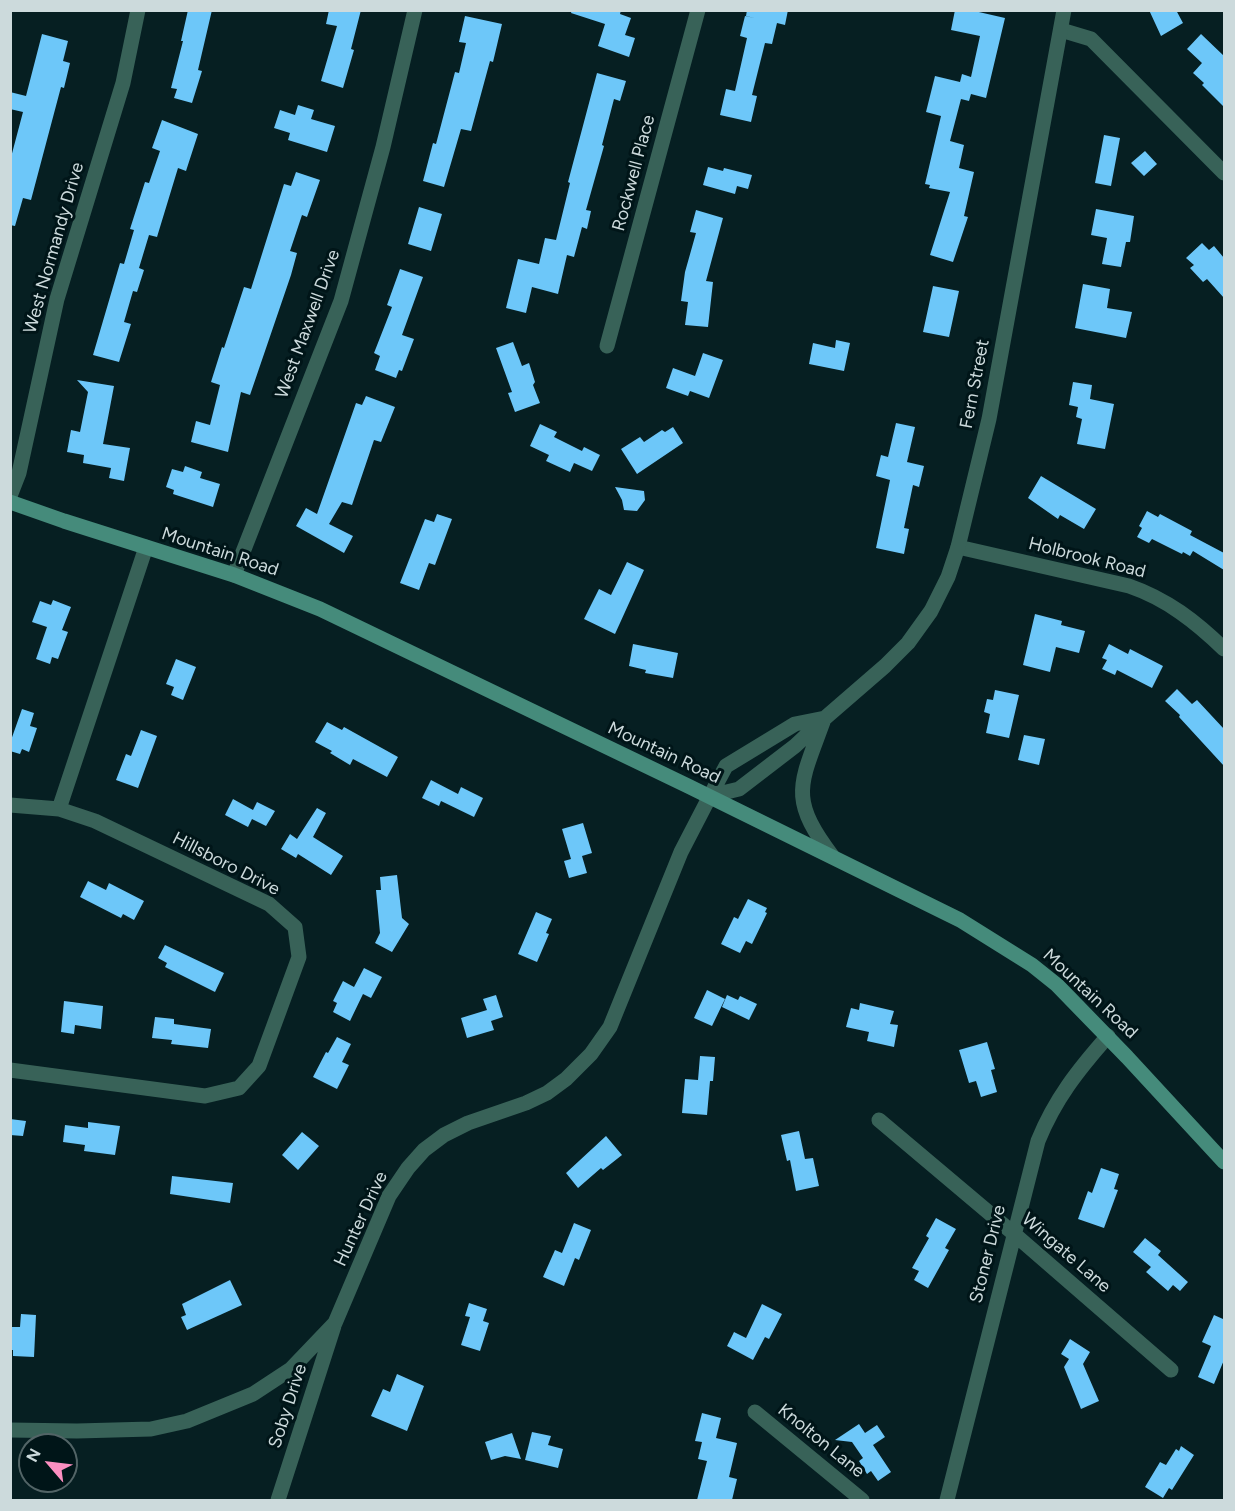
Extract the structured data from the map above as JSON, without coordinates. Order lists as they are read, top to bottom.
{
  "streets": {
    "main road": ["Mountain Road"],
    "street": [
      "Rockwell Place",
      "West Normandy Drive",
      "West Maxwell Drive",
      "Fern Street",
      "Holbrook Road",
      "Hillsboro Drive",
      "Hunter Drive",
      "Wingate Lane",
      "Stoner Drive",
      "Soby Drive",
      "Knolton Lane"
    ]
  },
  "crossings": [
    ["West Maxwell Drive", "Mountain Road"],
    ["Fern Street", "Mountain Road"],
    ["Fern Street", "Holbrook Road"],
    ["Fern Street", "Hunter Drive"],
    ["Mountain Road", "Hunter Drive"],
    ["Mountain Road", "Stoner Drive"],
    ["Hunter Drive", "Soby Drive"],
    ["Wingate Lane", "Stoner Drive"]
  ],
  "north": "top left"
}
